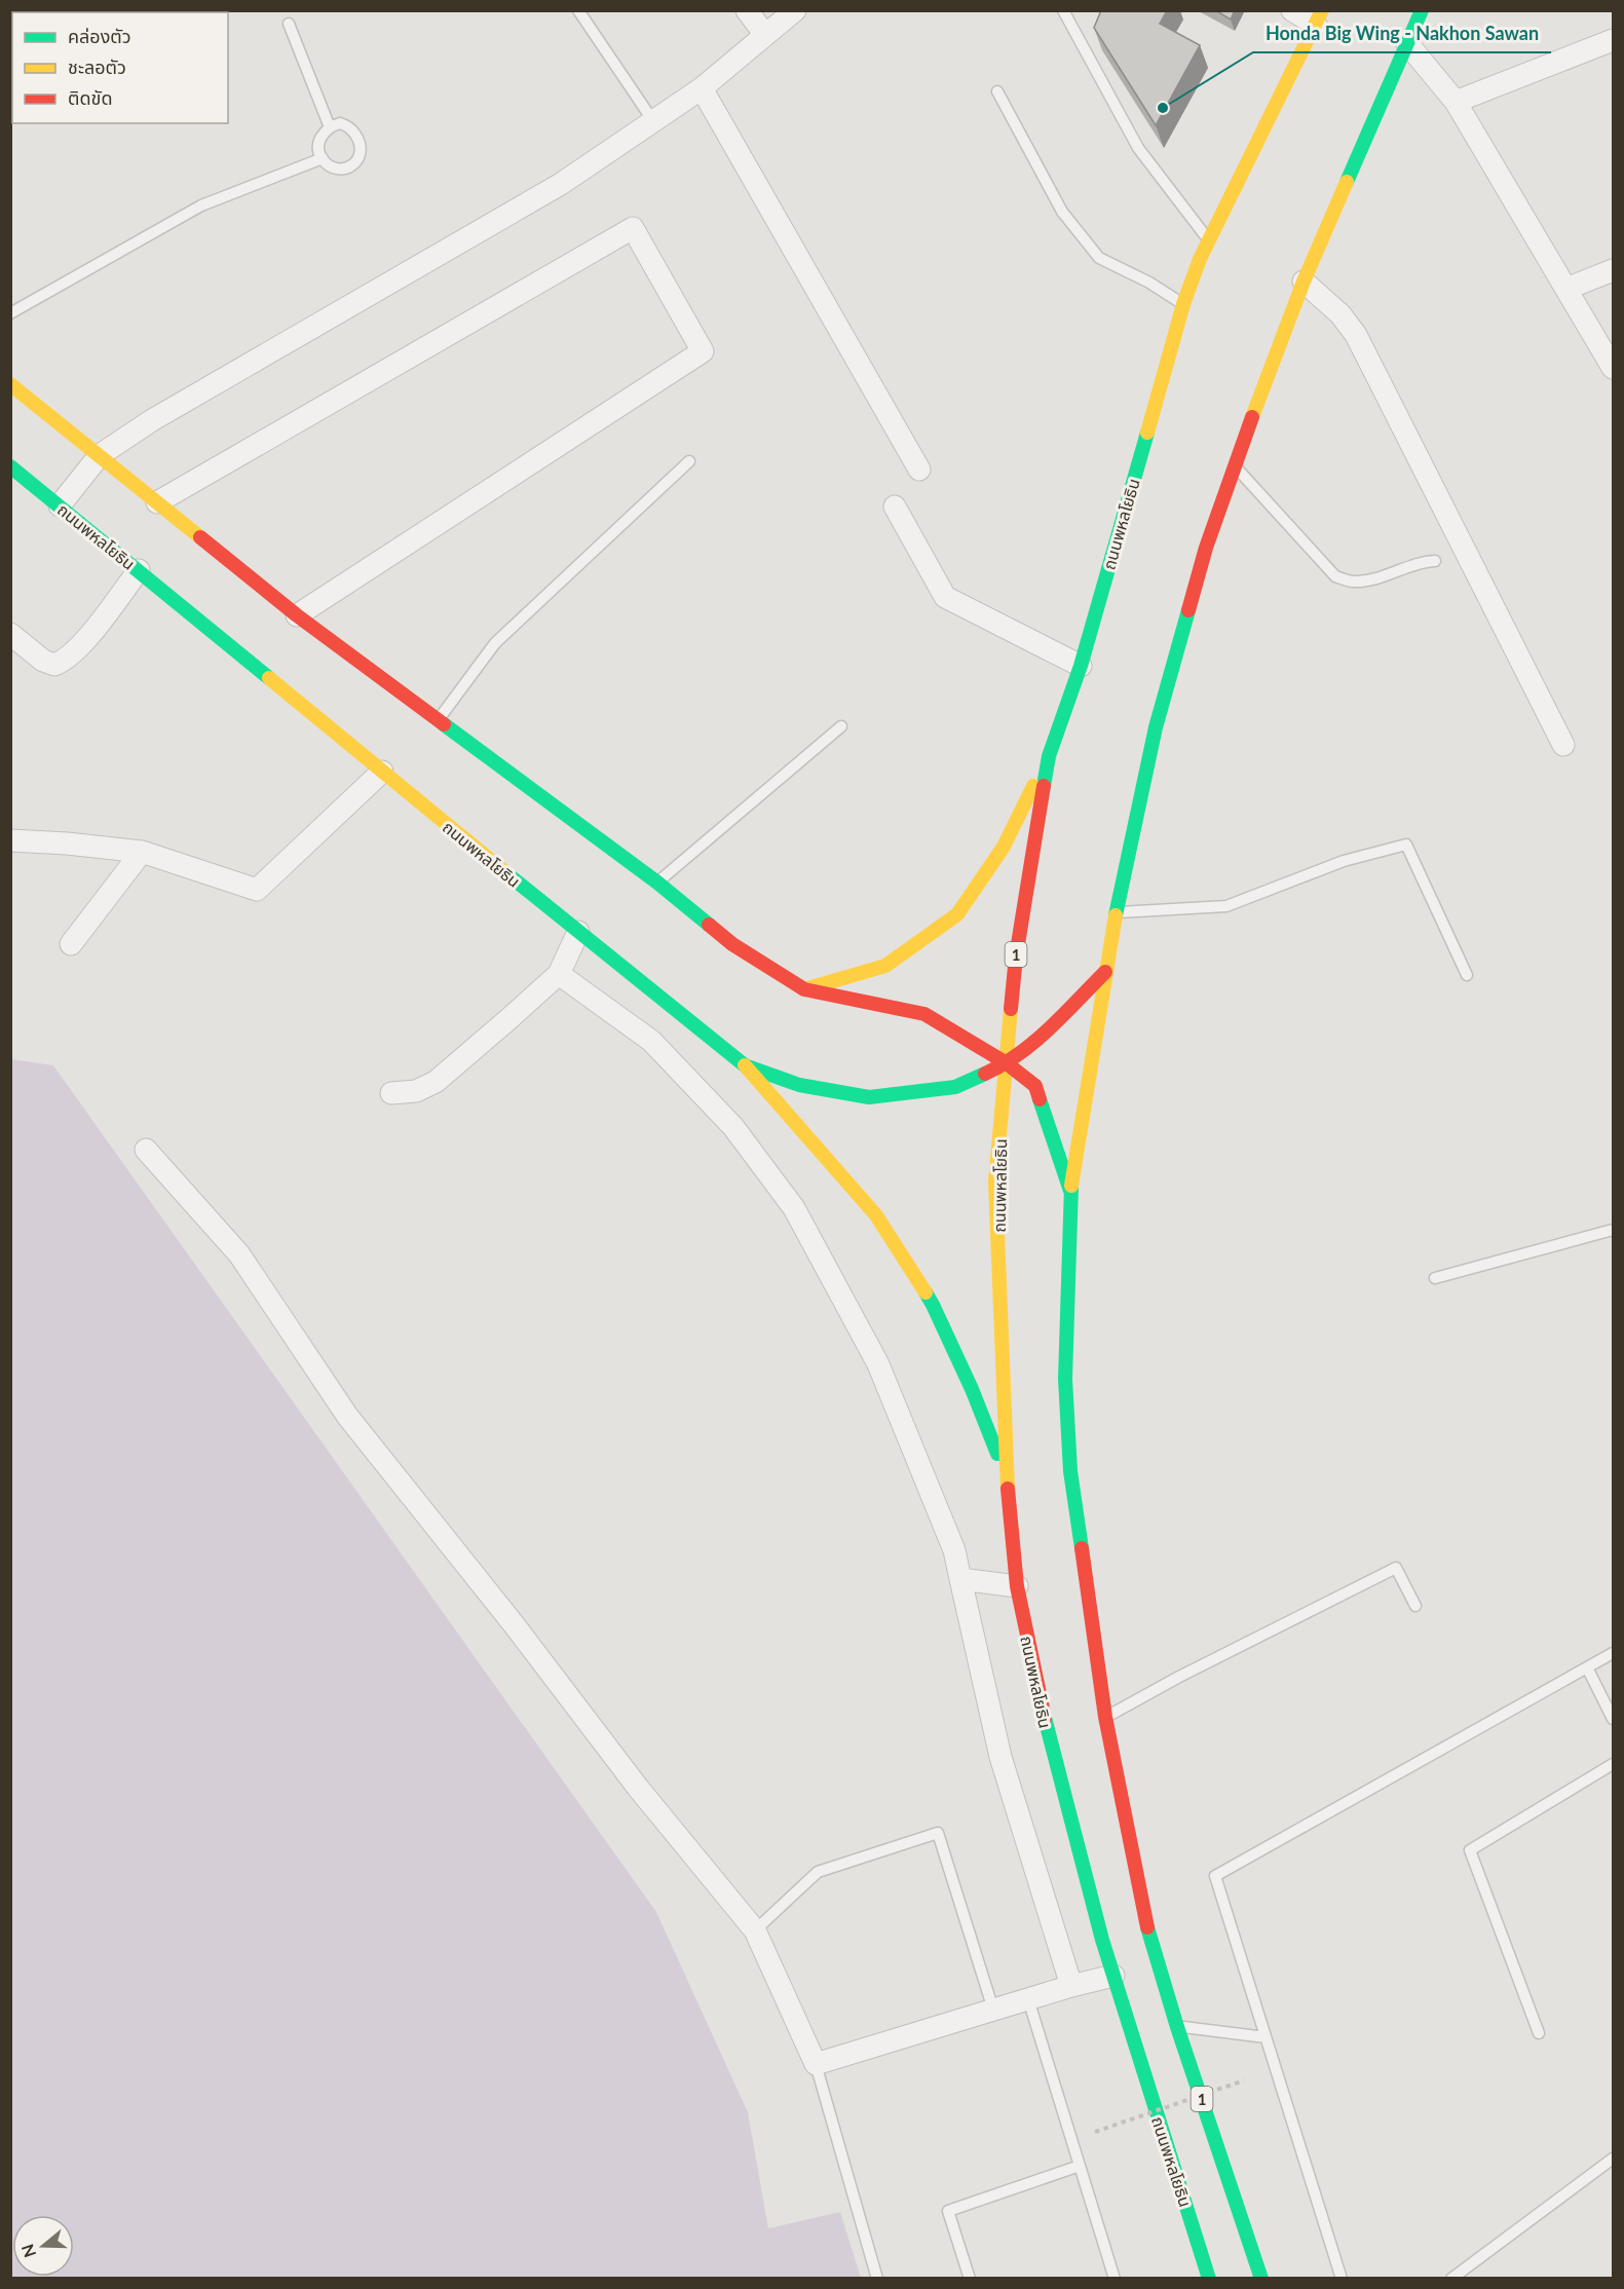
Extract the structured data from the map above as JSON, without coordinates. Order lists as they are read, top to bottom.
{
  "streets": {
    "main road": ["ถนนพหลโยธิน", "1"]
  },
  "crossings": [
    ["ถนนพหลโยธิน", "1"]
  ],
  "places": ["Honda Big Wing - Nakhon Sawan"],
  "legend": ["คล่องตัว", "ชะลอตัว", "ติดขัด"],
  "north": "left"
}
